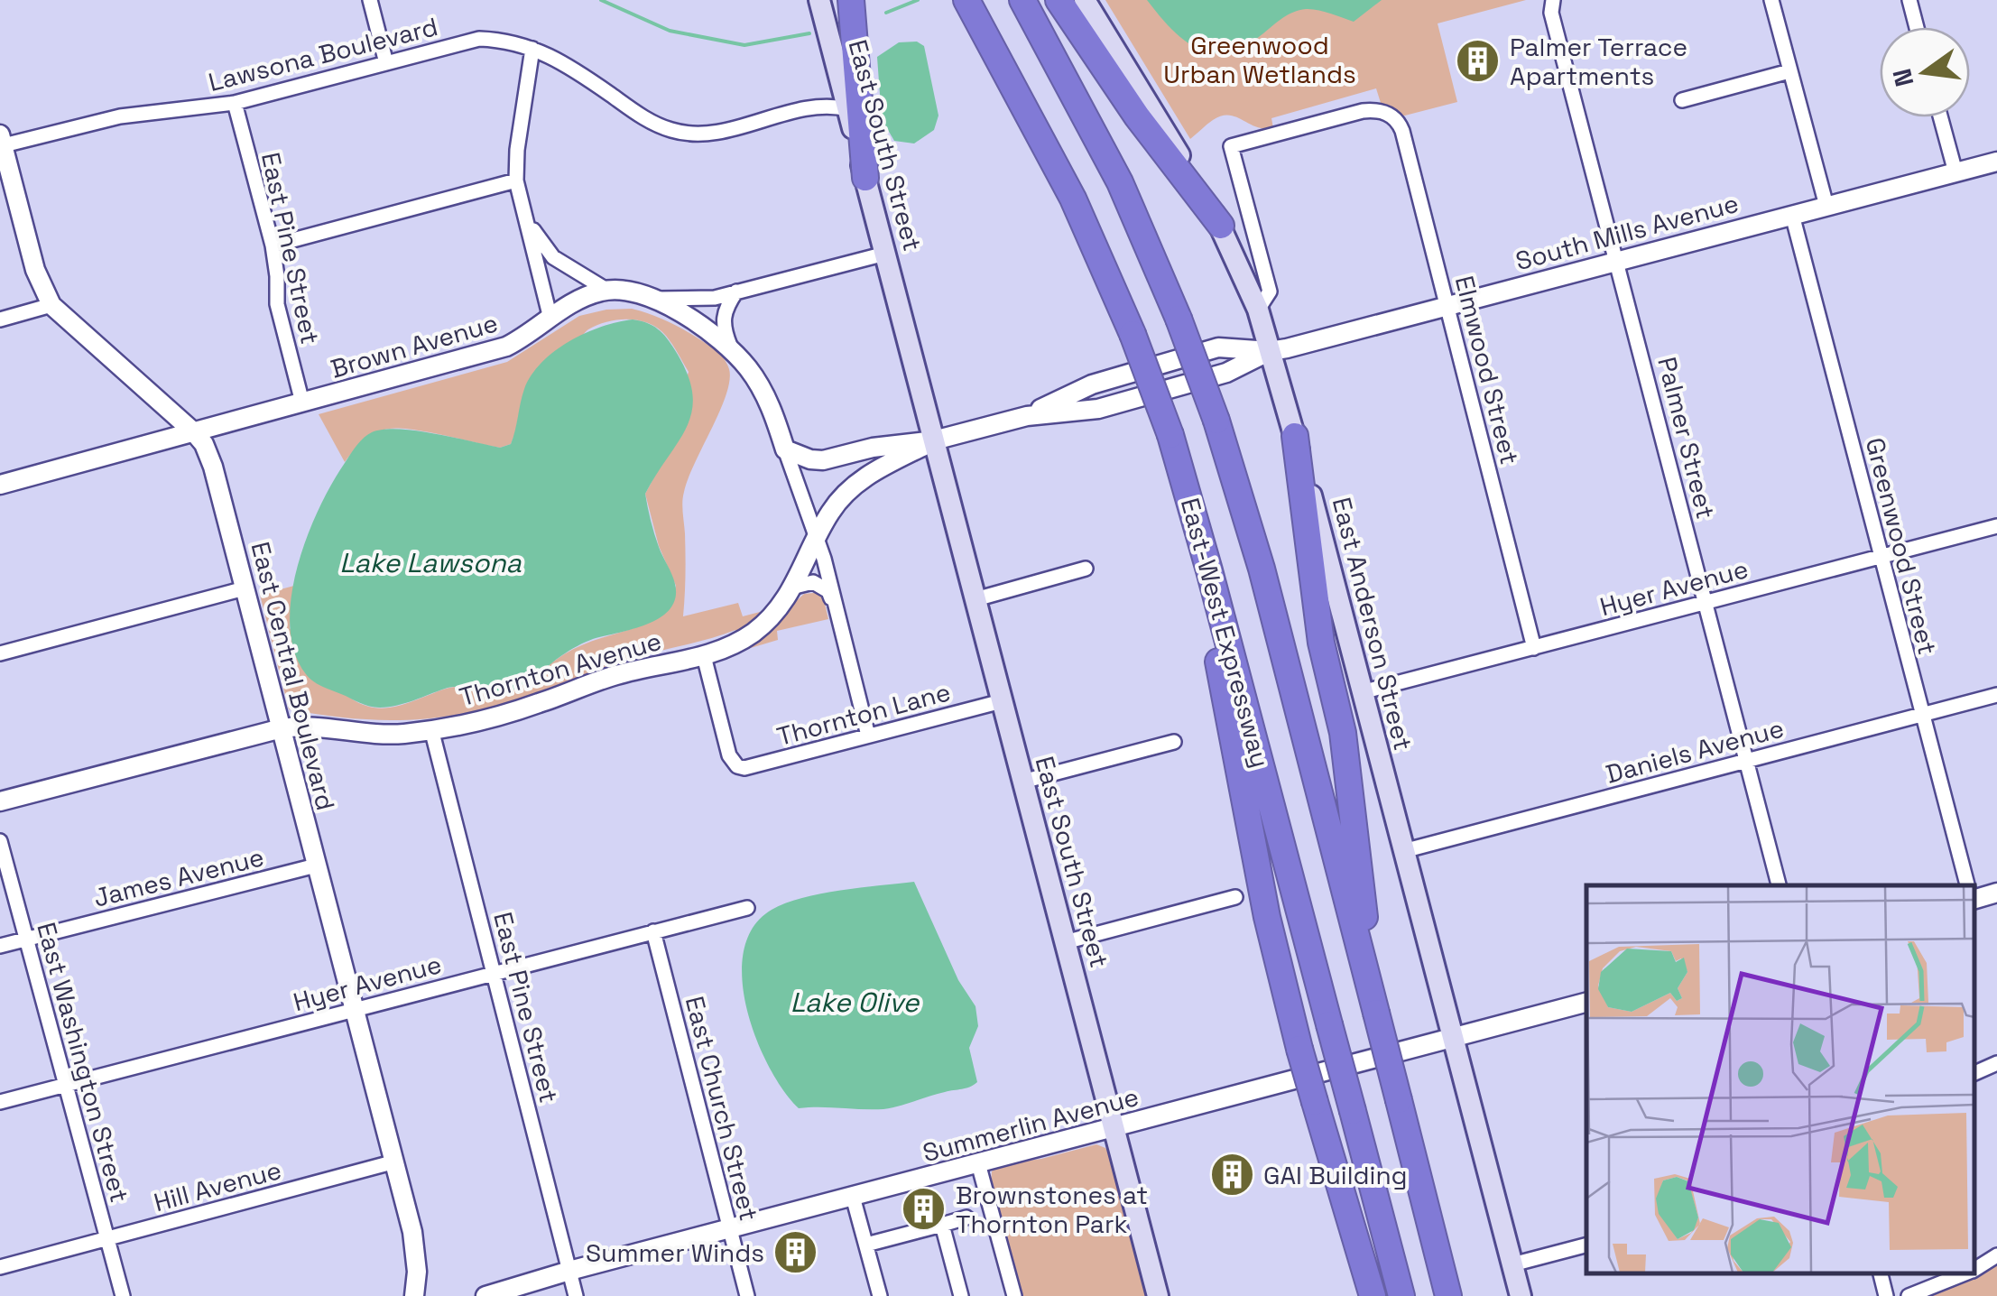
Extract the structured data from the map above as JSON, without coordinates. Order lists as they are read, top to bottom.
{
  "streets": {
    "highway": ["East-West Expressway"],
    "main road": ["East South Street", "East Anderson Street"],
    "street": [
      "Lawsona Boulevard",
      "South Mills Avenue",
      "East Pine Street",
      "Brown Avenue",
      "Elmwood Street",
      "Palmer Street",
      "Greenwood Street",
      "Hyer Avenue",
      "Thornton Avenue",
      "East Central Boulevard",
      "Thornton Lane",
      "Daniels Avenue",
      "James Avenue",
      "East Washington Street",
      "East Church Street",
      "Summerlin Avenue",
      "Hill Avenue"
    ]
  },
  "crossings": [
    ["Lawsona Boulevard", "East South Street"],
    ["Lawsona Boulevard", "East Pine Street"],
    ["Lawsona Boulevard", "East Central Boulevard"],
    ["East South Street", "South Mills Avenue"],
    ["East South Street", "Thornton Avenue"],
    ["East South Street", "Thornton Lane"],
    ["East South Street", "Summerlin Avenue"],
    ["South Mills Avenue", "Elmwood Street"],
    ["South Mills Avenue", "Palmer Street"],
    ["South Mills Avenue", "Greenwood Street"],
    ["South Mills Avenue", "East Anderson Street"],
    ["South Mills Avenue", "Thornton Avenue"],
    ["East Pine Street", "Brown Avenue"],
    ["East Pine Street", "Hyer Avenue"],
    ["East Pine Street", "Thornton Avenue"],
    ["East Pine Street", "Summerlin Avenue"],
    ["Brown Avenue", "East Central Boulevard"],
    ["Elmwood Street", "Hyer Avenue"],
    ["Elmwood Street", "East Anderson Street"],
    ["Palmer Street", "Hyer Avenue"],
    ["Palmer Street", "Daniels Avenue"],
    ["Greenwood Street", "Hyer Avenue"],
    ["Greenwood Street", "Daniels Avenue"],
    ["Hyer Avenue", "East Anderson Street"],
    ["Hyer Avenue", "East Central Boulevard"],
    ["Hyer Avenue", "East Washington Street"],
    ["Hyer Avenue", "East Church Street"],
    ["East Anderson Street", "Daniels Avenue"],
    ["East Anderson Street", "Summerlin Avenue"],
    ["Thornton Avenue", "East Central Boulevard"],
    ["Thornton Avenue", "Thornton Lane"],
    ["East Central Boulevard", "James Avenue"],
    ["East Central Boulevard", "Hill Avenue"],
    ["James Avenue", "East Washington Street"],
    ["East Washington Street", "Hill Avenue"],
    ["East Church Street", "Summerlin Avenue"]
  ],
  "water": ["Lake Lawsona", "Lake Olive"],
  "parks": ["Greenwood Urban Wetlands"],
  "places": {
    "building": [
      "Palmer Terrace Apartments",
      "GAI Building",
      "Brownstones at Thornton Park",
      "Summer Winds"
    ]
  },
  "north": "left"
}
